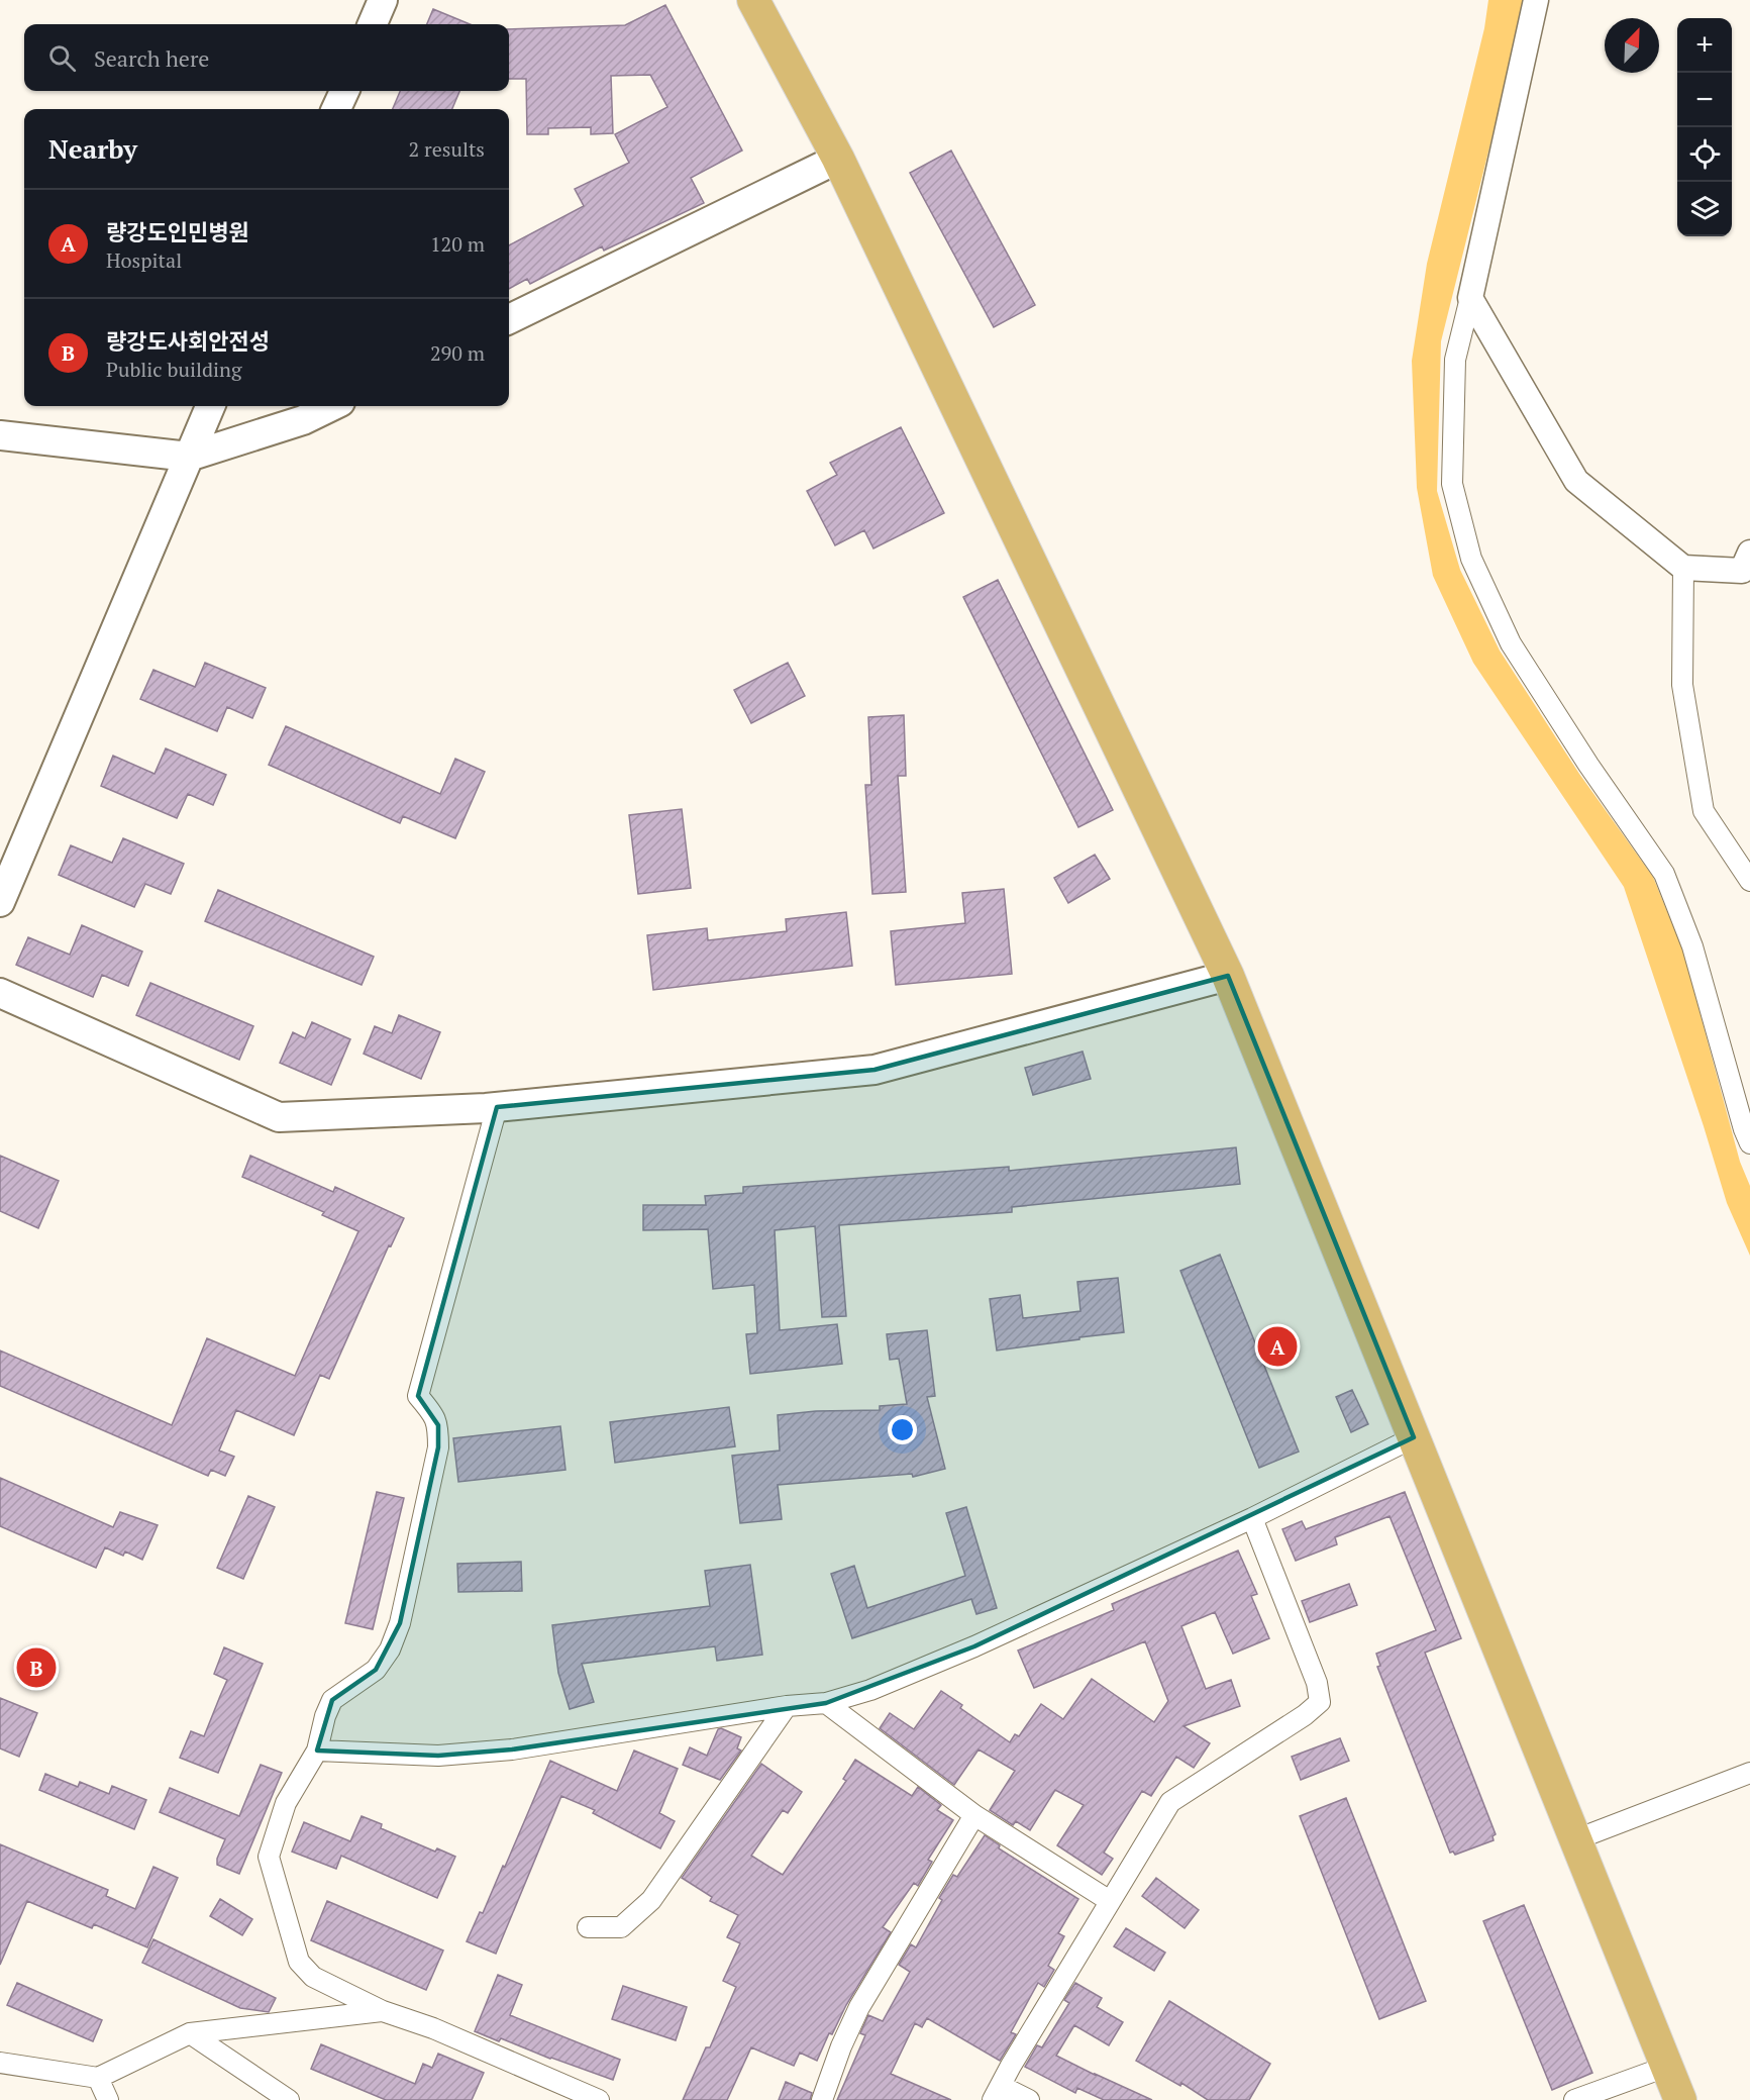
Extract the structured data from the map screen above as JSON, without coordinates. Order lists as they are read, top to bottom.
{
  "north": "top right",
  "page": {
    "map_buttons": ["+", "−"],
    "search": "Search here",
    "heading": ["Nearby", "2 results"],
    "list": [
      {
        "mark": "A",
        "name": "량강도인민병원",
        "note": "Hospital",
        "value": "120 m"
      },
      {
        "mark": "B",
        "name": "량강도사회안전성",
        "note": "Public building",
        "value": "290 m"
      }
    ],
    "pins": ["A", "B"]
  }
}
